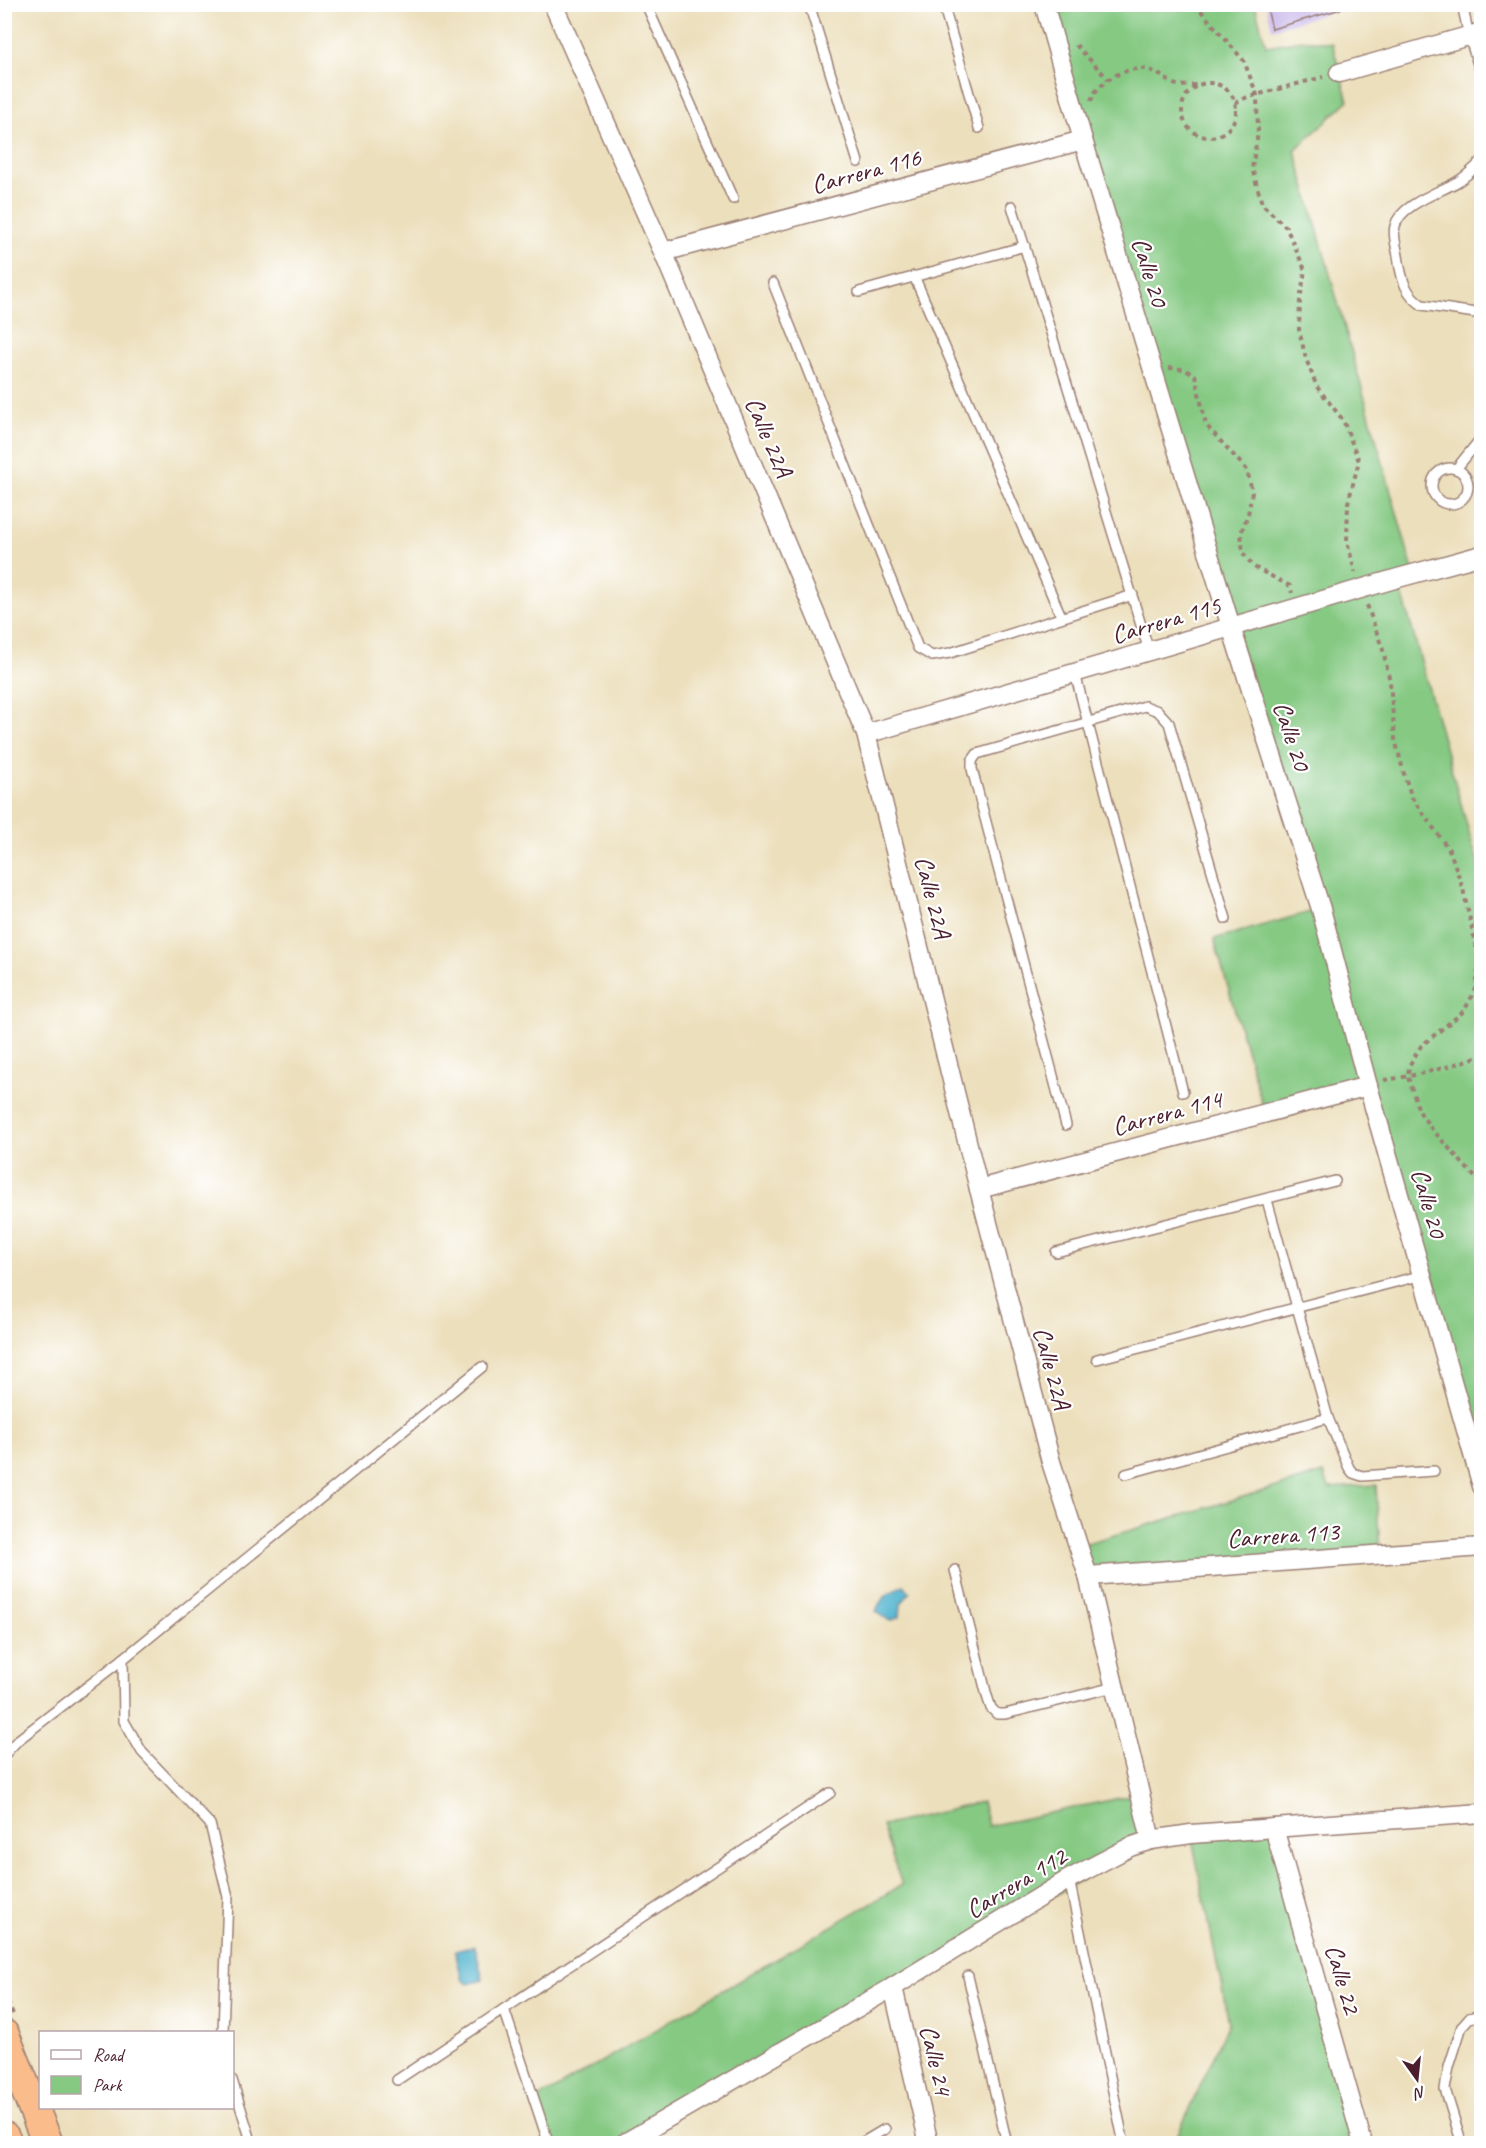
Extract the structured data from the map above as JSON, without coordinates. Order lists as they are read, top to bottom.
{
  "streets": {
    "street": [
      "Carrera 116",
      "Calle 20",
      "Calle 22A",
      "Carrera 115",
      "Carrera 114",
      "Carrera 113",
      "Carrera 112",
      "Calle 22",
      "Calle 24"
    ]
  },
  "crossings": [
    ["Carrera 116", "Calle 20"],
    ["Carrera 116", "Calle 22A"],
    ["Calle 20", "Carrera 115"],
    ["Calle 20", "Carrera 114"],
    ["Calle 22A", "Carrera 115"],
    ["Calle 22A", "Carrera 114"],
    ["Calle 22A", "Carrera 113"],
    ["Calle 22A", "Carrera 112"],
    ["Carrera 112", "Calle 22"],
    ["Carrera 112", "Calle 24"]
  ],
  "legend": ["Road", "Park"],
  "north": "bottom"
}
